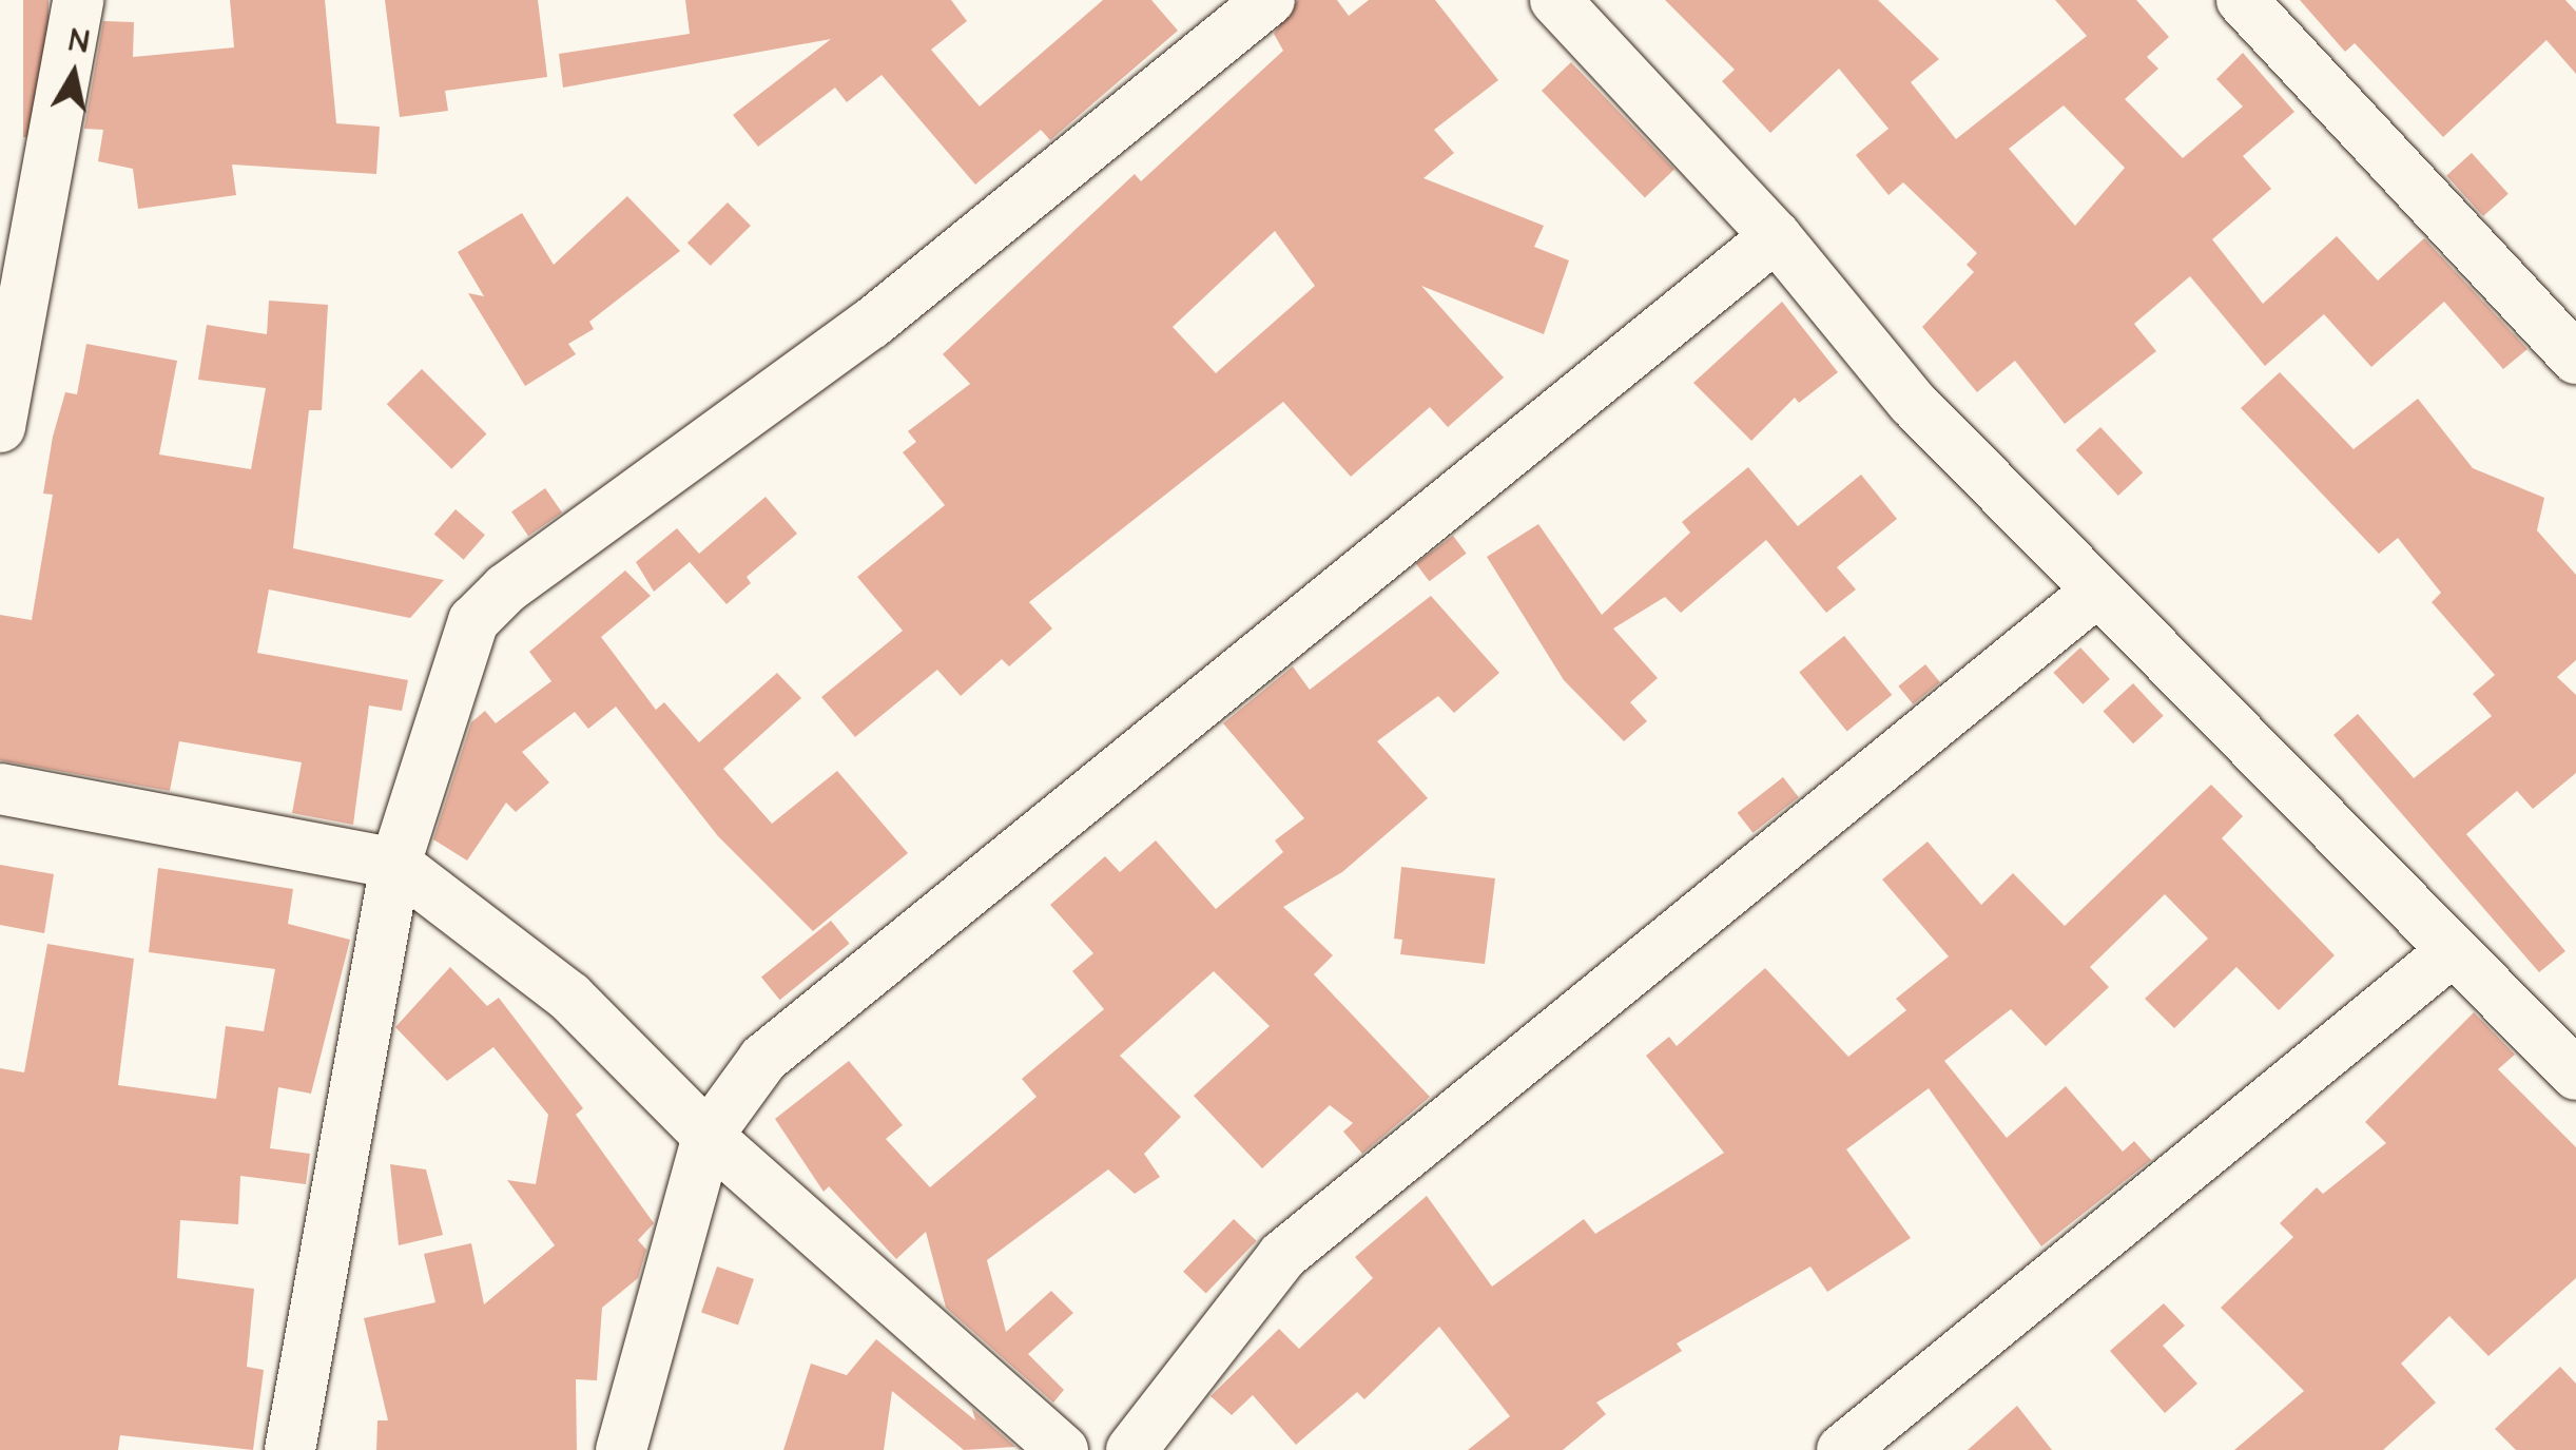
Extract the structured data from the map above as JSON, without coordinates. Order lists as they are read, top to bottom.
{
  "north": "top"
}
